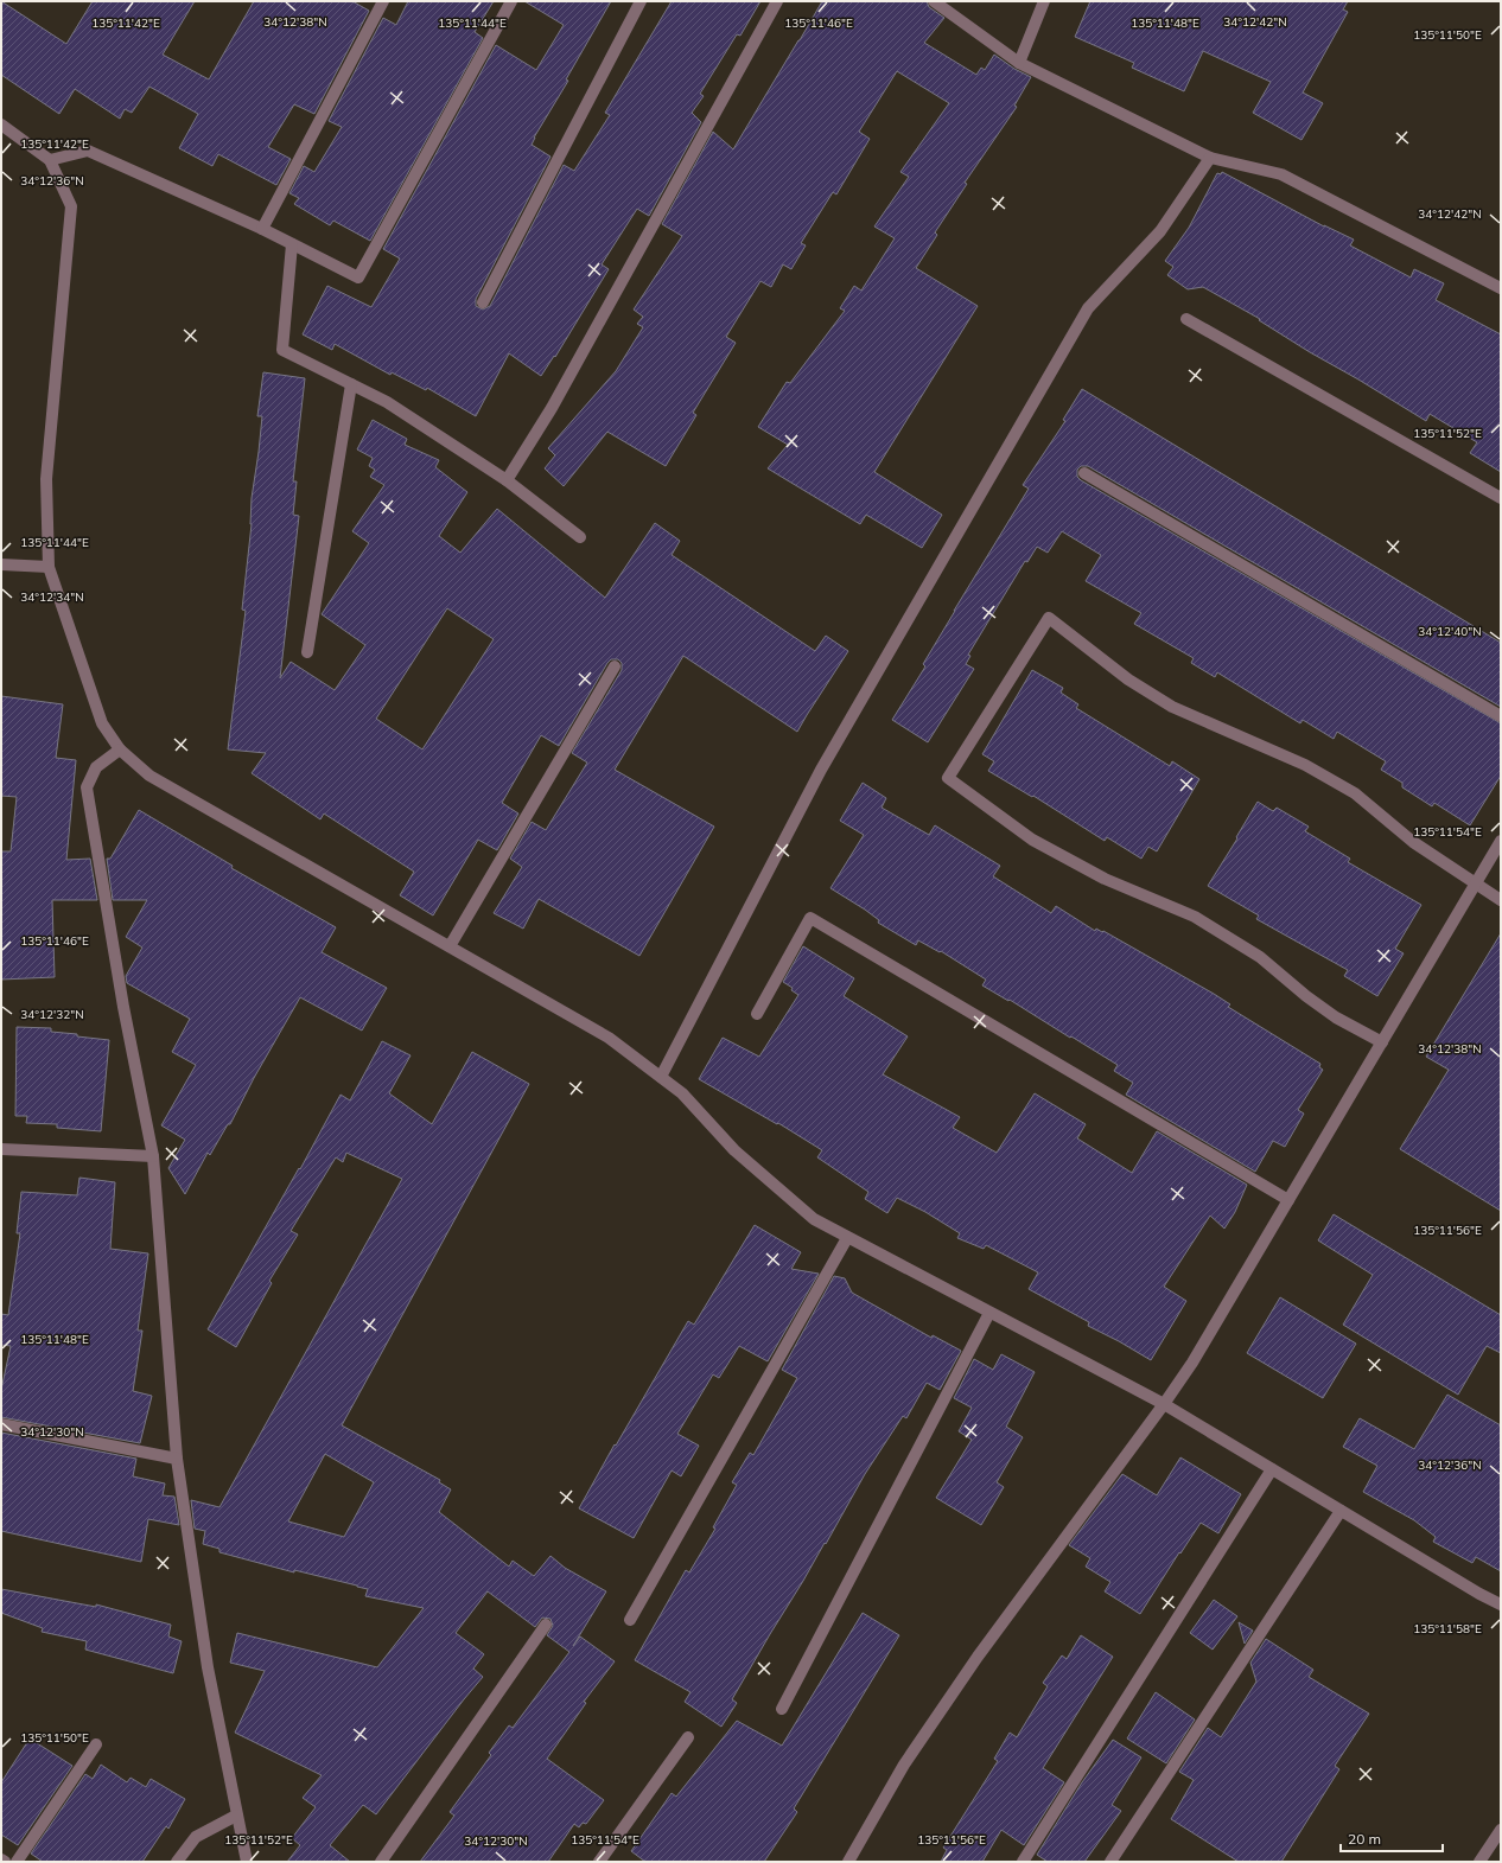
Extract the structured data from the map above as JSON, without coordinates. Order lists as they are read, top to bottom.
{
  "scale_bar": "20 m",
  "coordinates": [
    "34°12'38\"N",
    "34°12'42\"N",
    "135°11'42\"E",
    "135°11'44\"E",
    "135°11'46\"E",
    "135°11'48\"E",
    "135°11'50\"E",
    "34°12'36\"N",
    "135°11'52\"E",
    "34°12'34\"N",
    "34°12'40\"N",
    "135°11'54\"E",
    "34°12'32\"N",
    "135°11'56\"E",
    "34°12'30\"N",
    "135°11'58\"E"
  ]
}
